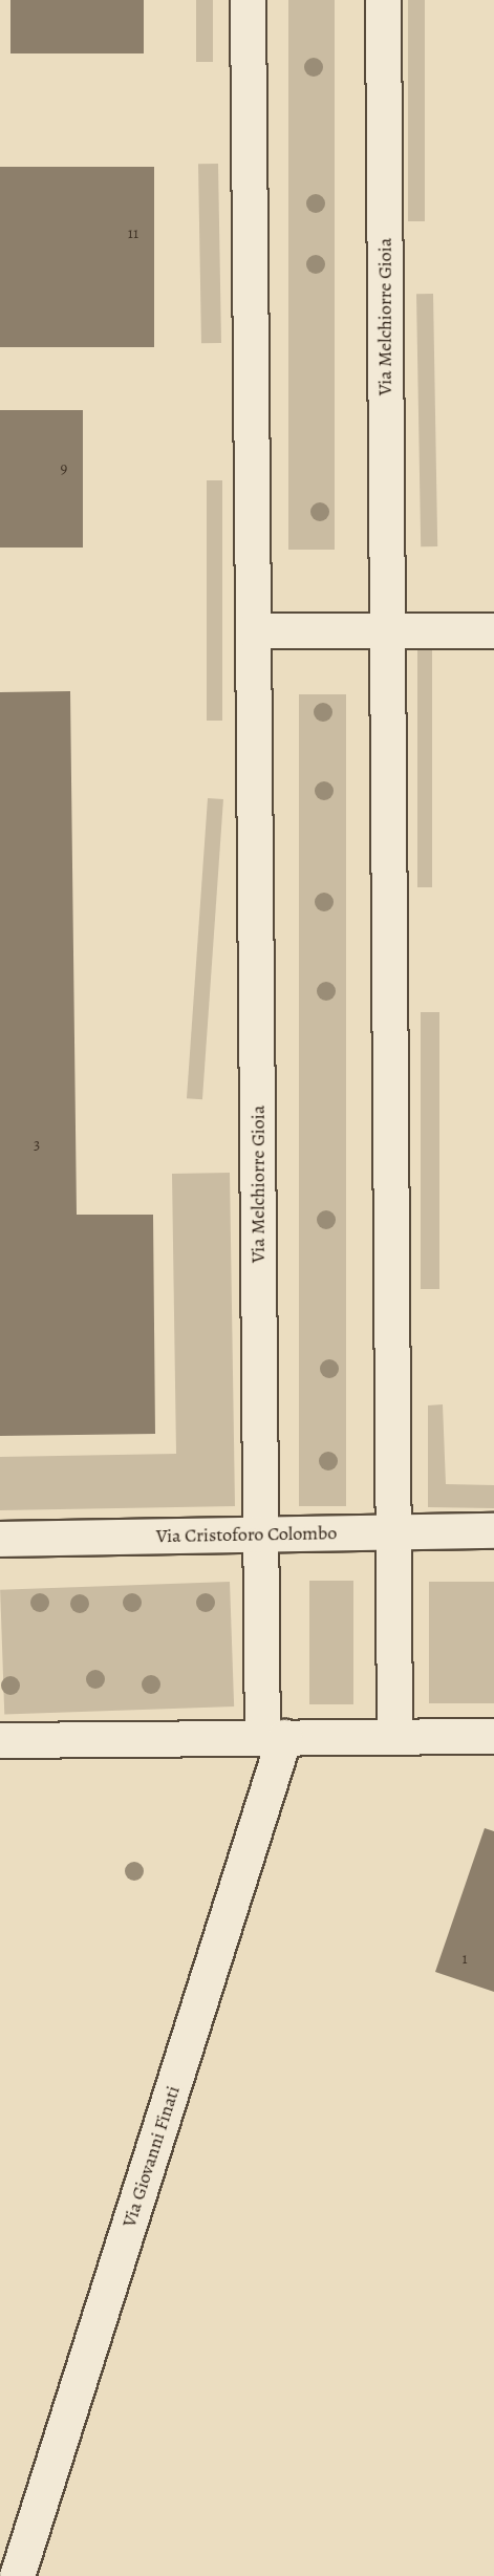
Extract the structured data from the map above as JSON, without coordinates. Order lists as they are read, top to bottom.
{
  "streets": {
    "street": ["Via Melchiorre Gioia", "Via Cristoforo Colombo", "Via Giovanni Finati"]
  },
  "crossings": [
    ["Via Melchiorre Gioia", "Via Cristoforo Colombo"],
    ["Via Melchiorre Gioia", "Via Giovanni Finati"]
  ],
  "house_numbers": [
    "11",
    "9",
    "3",
    "1"
  ]
}
